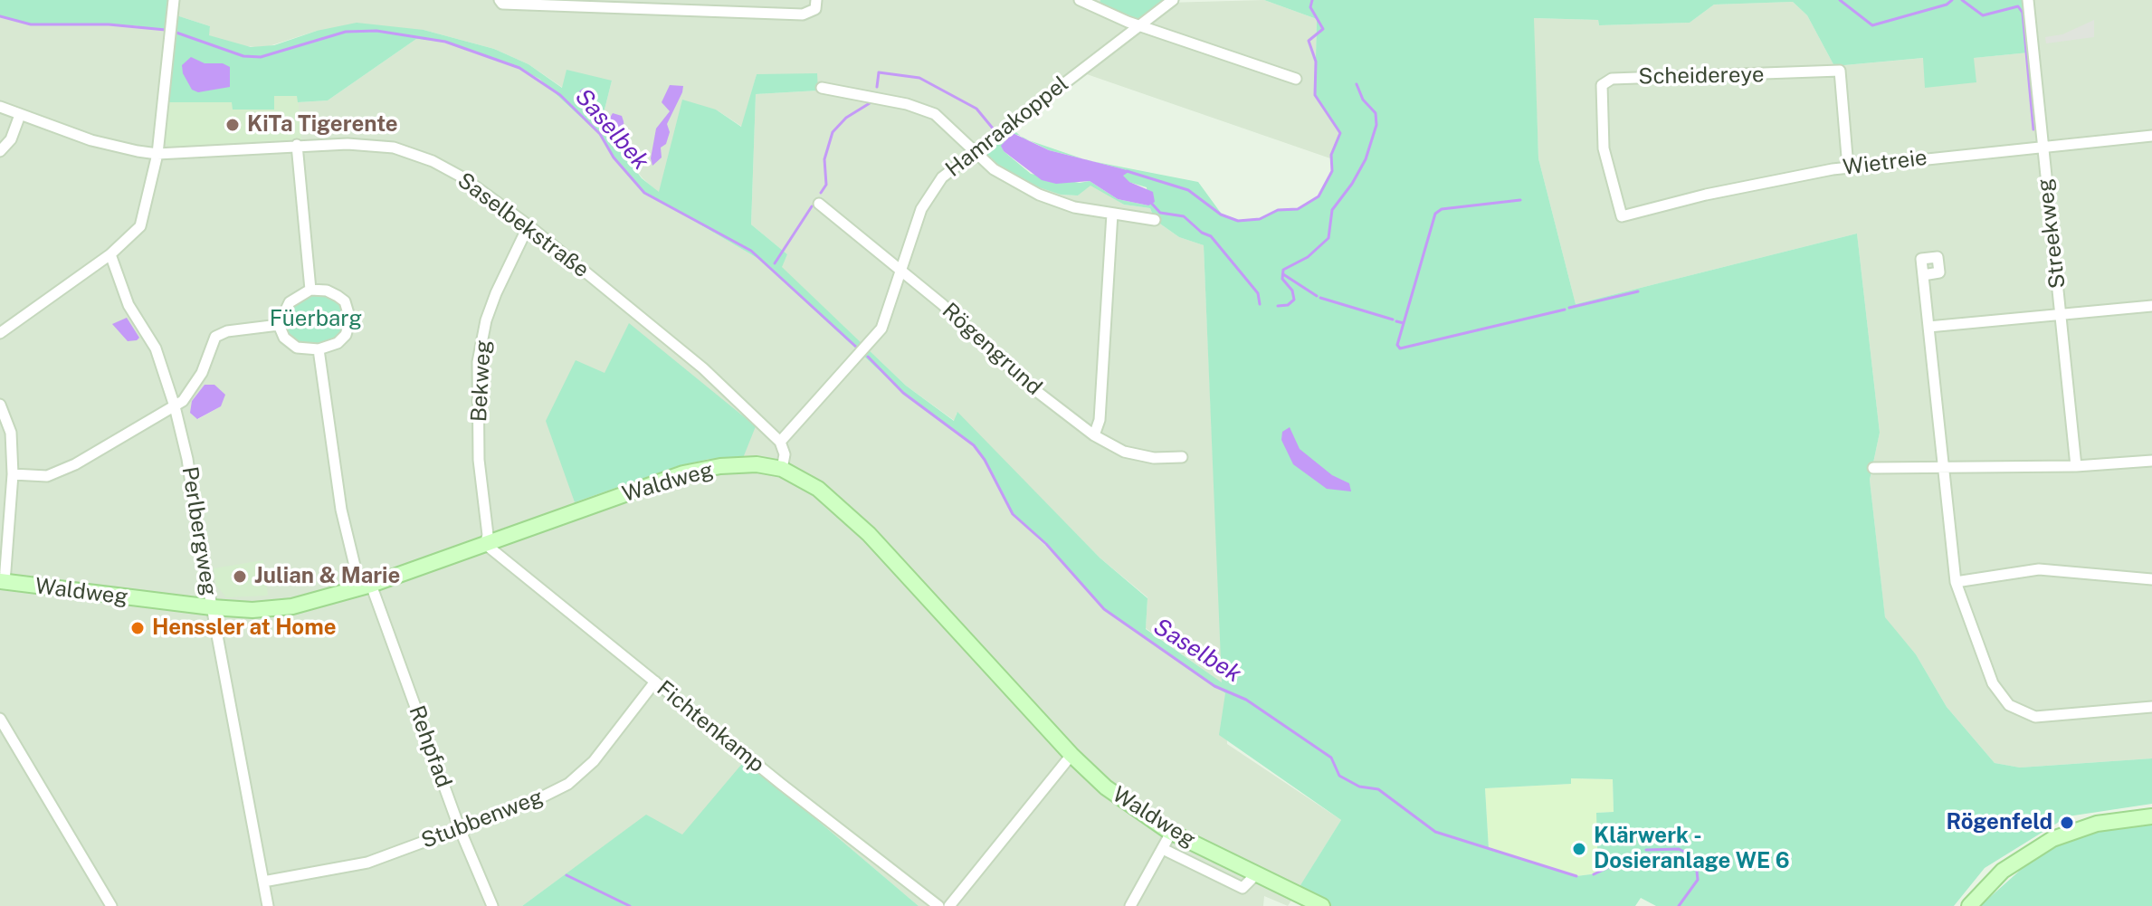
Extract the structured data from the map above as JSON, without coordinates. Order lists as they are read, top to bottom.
{
  "streets": {
    "main road": ["Waldweg"],
    "street": [
      "Scheidereye",
      "Hamraakoppel",
      "Wietreie",
      "Saselbekstraße",
      "Streekweg",
      "Rögengrund",
      "Bekweg",
      "Perlbergweg",
      "Fichtenkamp",
      "Rehpfad",
      "Stubbenweg"
    ]
  },
  "crossings": [
    ["Scheidereye", "Wietreie"],
    ["Hamraakoppel", "Saselbekstraße"],
    ["Hamraakoppel", "Rögengrund"],
    ["Wietreie", "Streekweg"],
    ["Saselbekstraße", "Bekweg"],
    ["Bekweg", "Waldweg"],
    ["Bekweg", "Fichtenkamp"],
    ["Waldweg", "Perlbergweg"],
    ["Waldweg", "Fichtenkamp"],
    ["Waldweg", "Rehpfad"],
    ["Perlbergweg", "Stubbenweg"],
    ["Fichtenkamp", "Stubbenweg"],
    ["Rehpfad", "Stubbenweg"]
  ],
  "water": ["Saselbek"],
  "parks": ["Füerbarg"],
  "places": [
    "KiTa Tigerente",
    "Julian & Marie",
    "Henssler at Home",
    "Rögenfeld",
    "Klärwerk - Dosieranlage WE 6"
  ]
}
